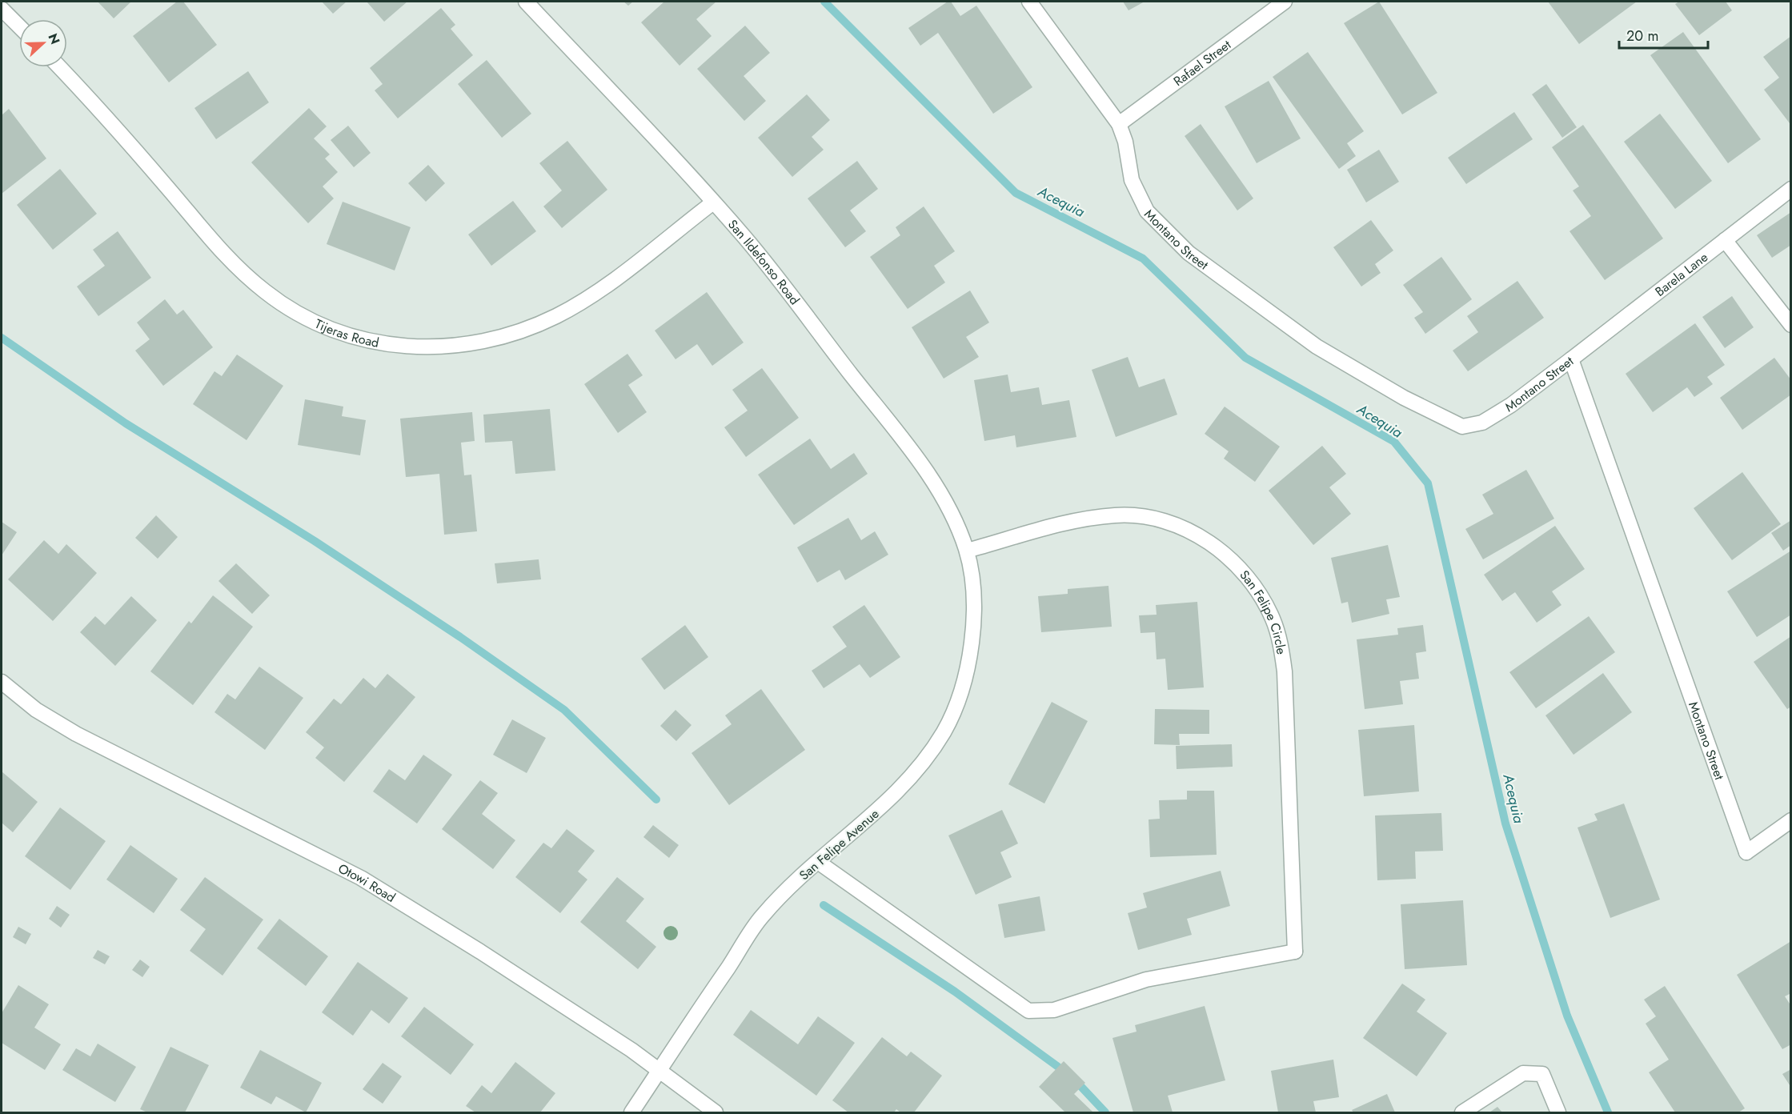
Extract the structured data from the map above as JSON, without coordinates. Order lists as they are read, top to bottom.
{
  "streets": {
    "street": [
      "Rafael Street",
      "Montano Street",
      "San Ildefonso Road",
      "Barela Lane",
      "Tijeras Road",
      "San Felipe Circle",
      "San Felipe Avenue",
      "Otowi Road"
    ]
  },
  "crossings": [
    ["Rafael Street", "Montano Street"],
    ["Montano Street", "Barela Lane"],
    ["San Ildefonso Road", "Tijeras Road"],
    ["San Ildefonso Road", "San Felipe Circle"],
    ["San Ildefonso Road", "San Felipe Avenue"],
    ["San Felipe Circle", "San Felipe Avenue"],
    ["San Felipe Avenue", "Otowi Road"]
  ],
  "water": ["Acequia"],
  "scale_bar": "20 m",
  "north": "right"
}
